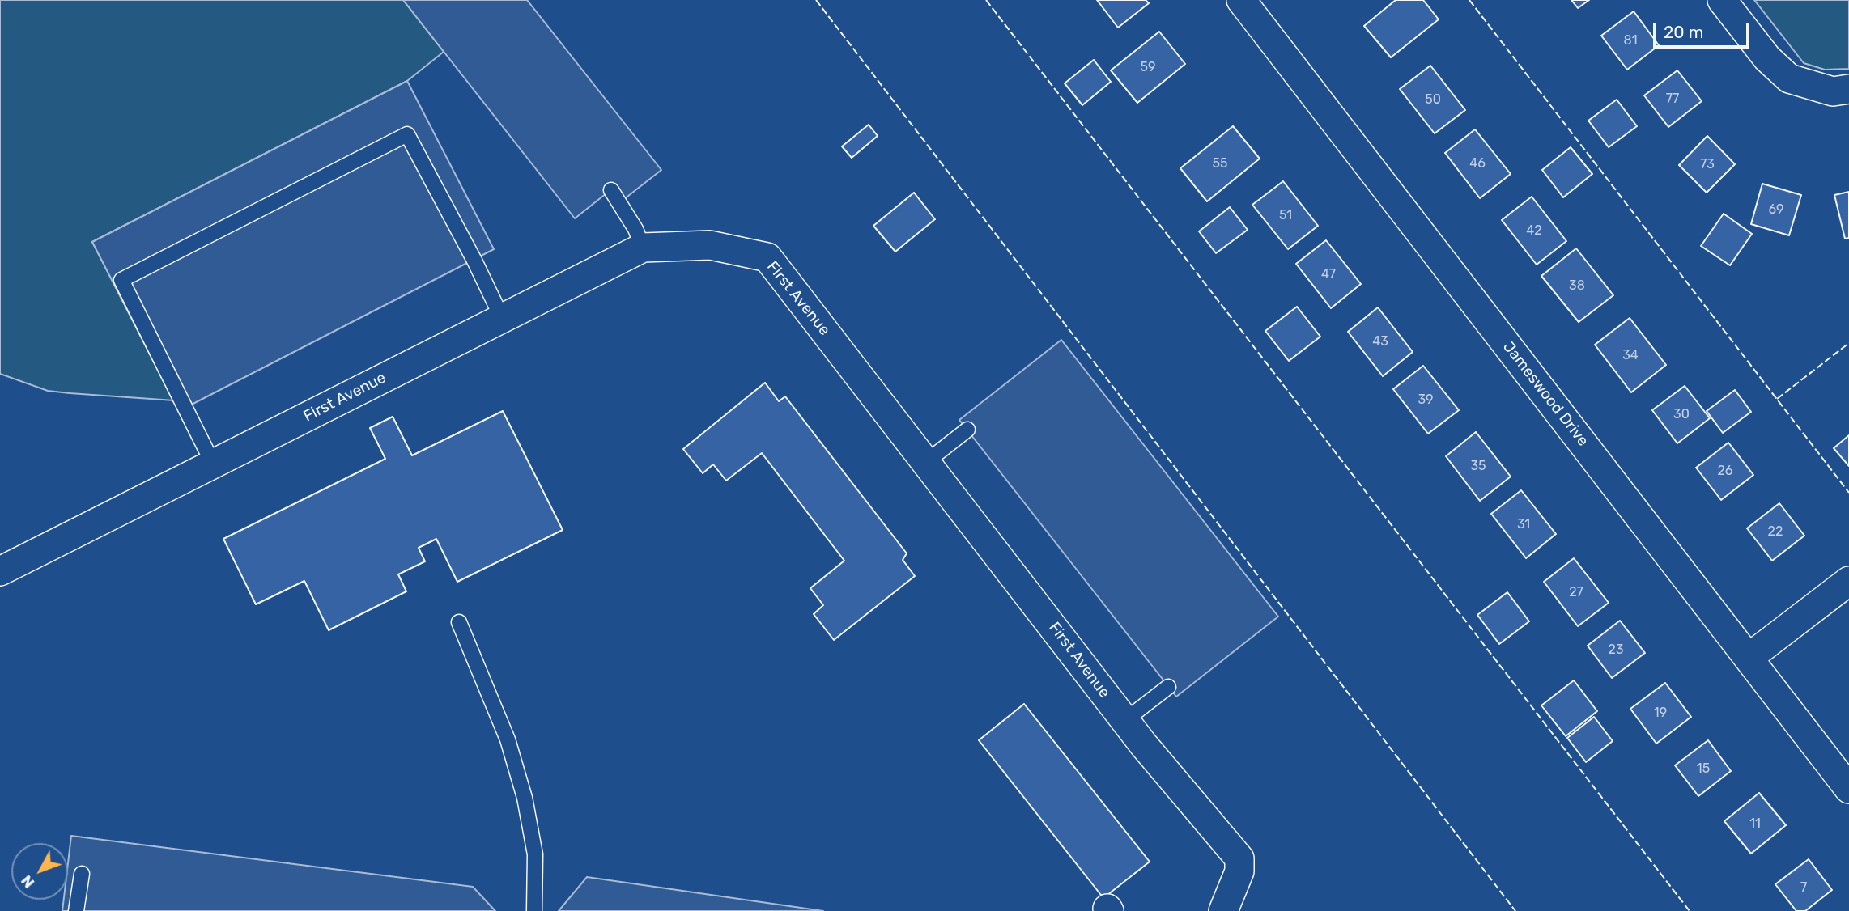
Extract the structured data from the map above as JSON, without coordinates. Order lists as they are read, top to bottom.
{
  "streets": {
    "street": ["First Avenue", "Jameswood Drive"]
  },
  "house_numbers": [
    "81",
    "59",
    "77",
    "50",
    "55",
    "46",
    "73",
    "69",
    "51",
    "42",
    "47",
    "38",
    "43",
    "34",
    "39",
    "30",
    "35",
    "26",
    "31",
    "22",
    "27",
    "23",
    "19",
    "15",
    "11",
    "7"
  ],
  "scale_bar": "20 m",
  "north": "bottom left"
}
